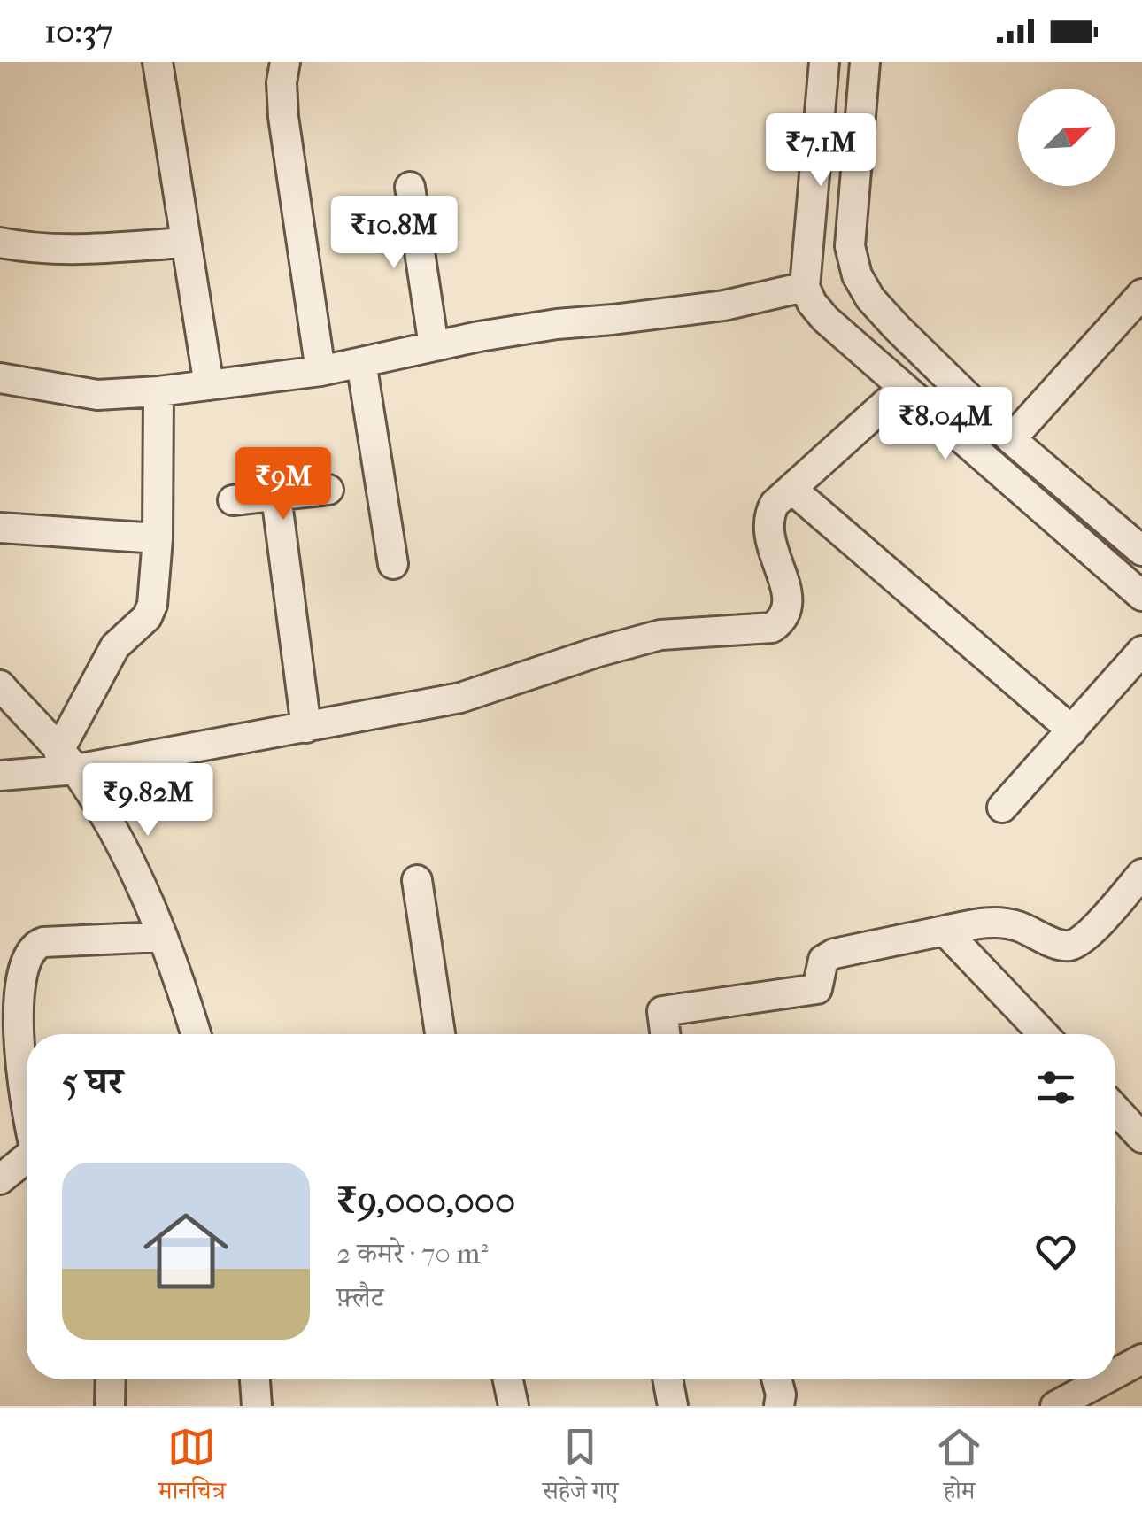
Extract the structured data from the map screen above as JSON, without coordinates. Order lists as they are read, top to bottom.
{
  "north": "top right",
  "page": {
    "status": "10:37",
    "price": [
      "₹7.1M",
      "₹10.8M",
      "₹8.04M",
      "₹9M",
      "₹9.82M"
    ],
    "heading": "5 घर",
    "list": [
      {
        "name": "₹9,000,000",
        "note": "2 कमरे · 70 m² · फ़्लैट"
      }
    ],
    "tabs": ["मानचित्र", "सहेजे गए", "होम"]
  }
}
